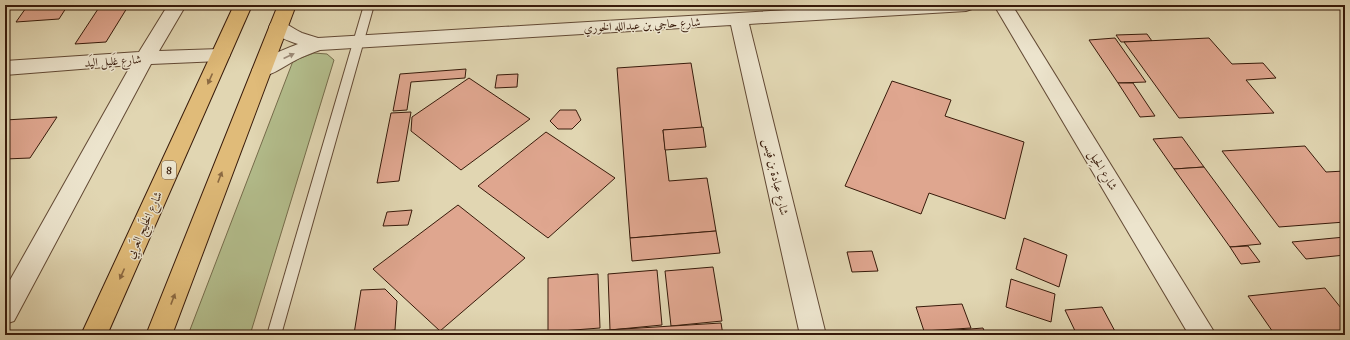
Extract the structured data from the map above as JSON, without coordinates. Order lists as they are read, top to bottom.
{
  "streets": {
    "highway": ["8", "شارع الخَلِيج العَربِي"],
    "street": [
      "شارع حاجي بن عبدالله الخوري",
      "شارع غَلِيل اليَد",
      "شارع الحِيل",
      "شارع عبادة بن قيس"
    ]
  },
  "crossings": [
    ["شارع حاجي بن عبدالله الخوري", "شارع عبادة بن قيس"],
    ["شارع غَلِيل اليَد", "شارع الخَلِيج العَربِي"]
  ]
}
